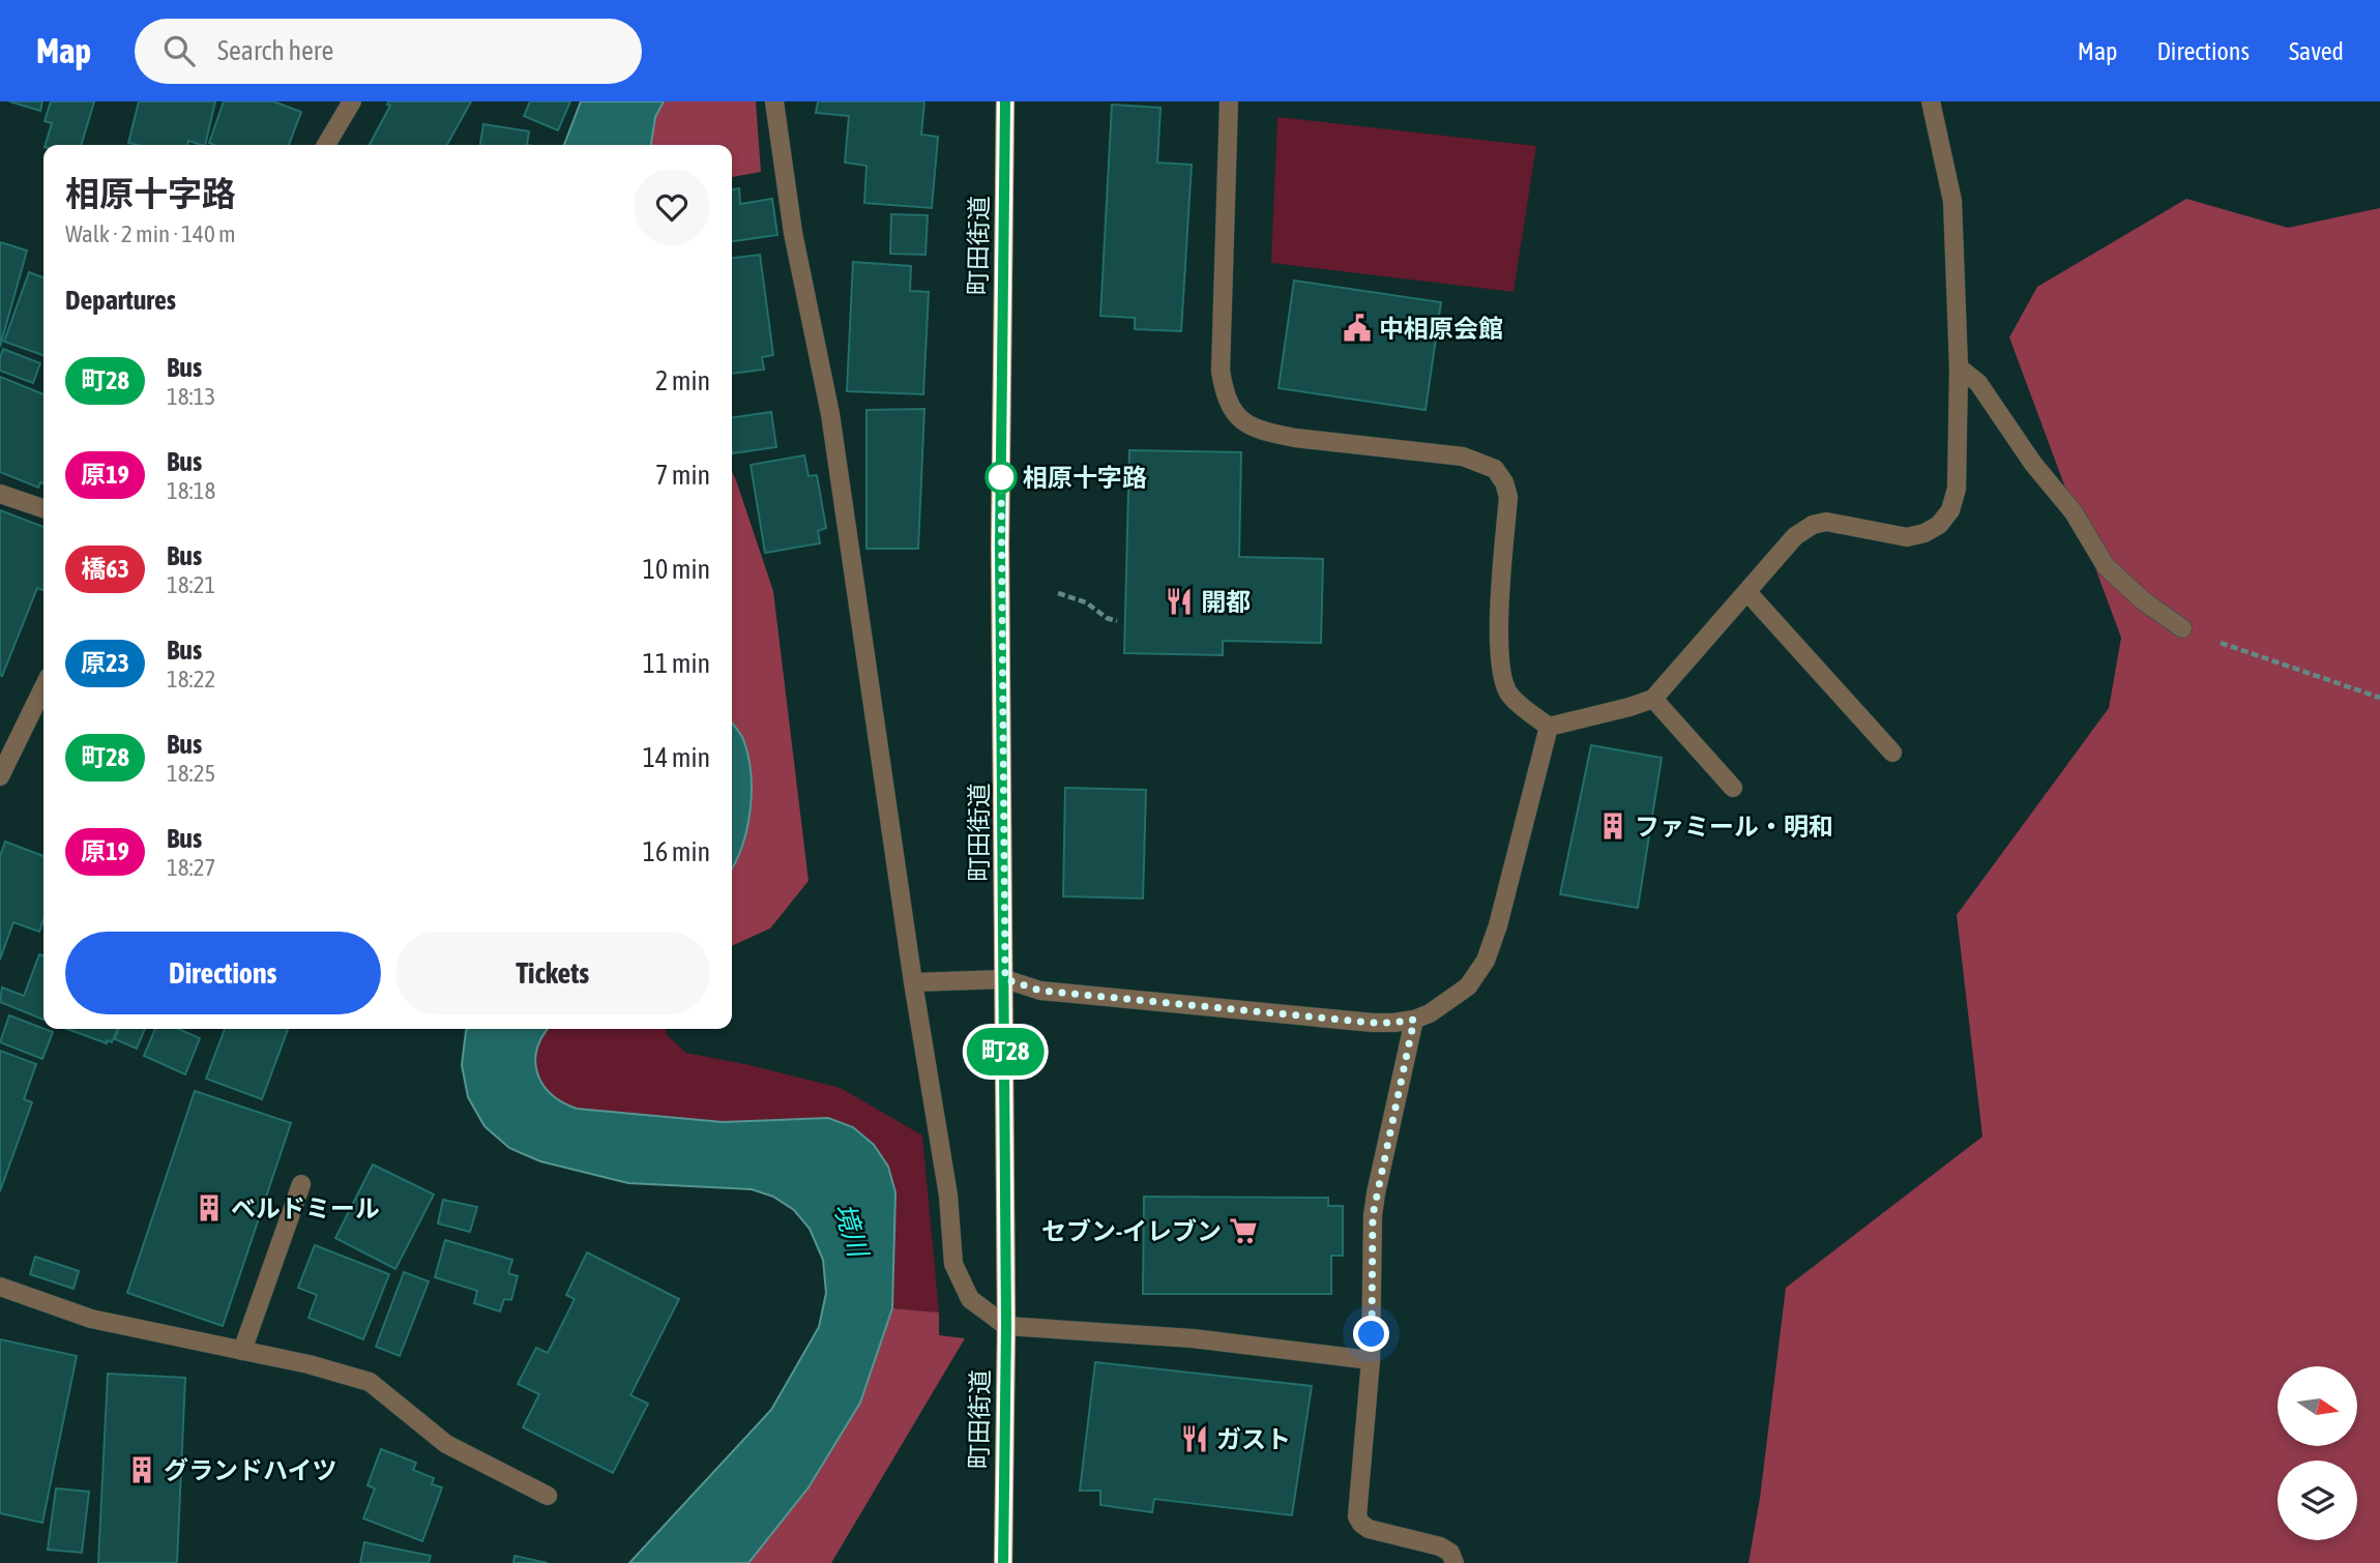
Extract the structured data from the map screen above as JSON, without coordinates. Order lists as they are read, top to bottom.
{
  "streets": {
    "main road": ["町田街道"]
  },
  "water": ["境川"],
  "places": {
    "public building": ["中相原会館"],
    "other": ["相原十字路"],
    "restaurant": ["開都", "ガスト"],
    "building": ["ファミール・明和", "ベルドミール", "グランドハイツ"],
    "supermarket": ["セブン-イレブン"]
  },
  "lines": ["bus line 町28"],
  "north": "right",
  "page": {
    "header": "Map",
    "search": "Search here",
    "nav": ["Map", "Directions", "Saved"],
    "on_map": "町28",
    "heading": [
      ["相原十字路", "Walk · 2 min · 140 m"],
      "Departures"
    ],
    "list": [
      {
        "mark": "町28",
        "name": "Bus",
        "note": "18:13",
        "value": "2 min"
      },
      {
        "mark": "原19",
        "name": "Bus",
        "note": "18:18",
        "value": "7 min"
      },
      {
        "mark": "橋63",
        "name": "Bus",
        "note": "18:21",
        "value": "10 min"
      },
      {
        "mark": "原23",
        "name": "Bus",
        "note": "18:22",
        "value": "11 min"
      },
      {
        "mark": "町28",
        "name": "Bus",
        "note": "18:25",
        "value": "14 min"
      },
      {
        "mark": "原19",
        "name": "Bus",
        "note": "18:27",
        "value": "16 min"
      }
    ],
    "buttons": ["Directions", "Tickets"]
  }
}
